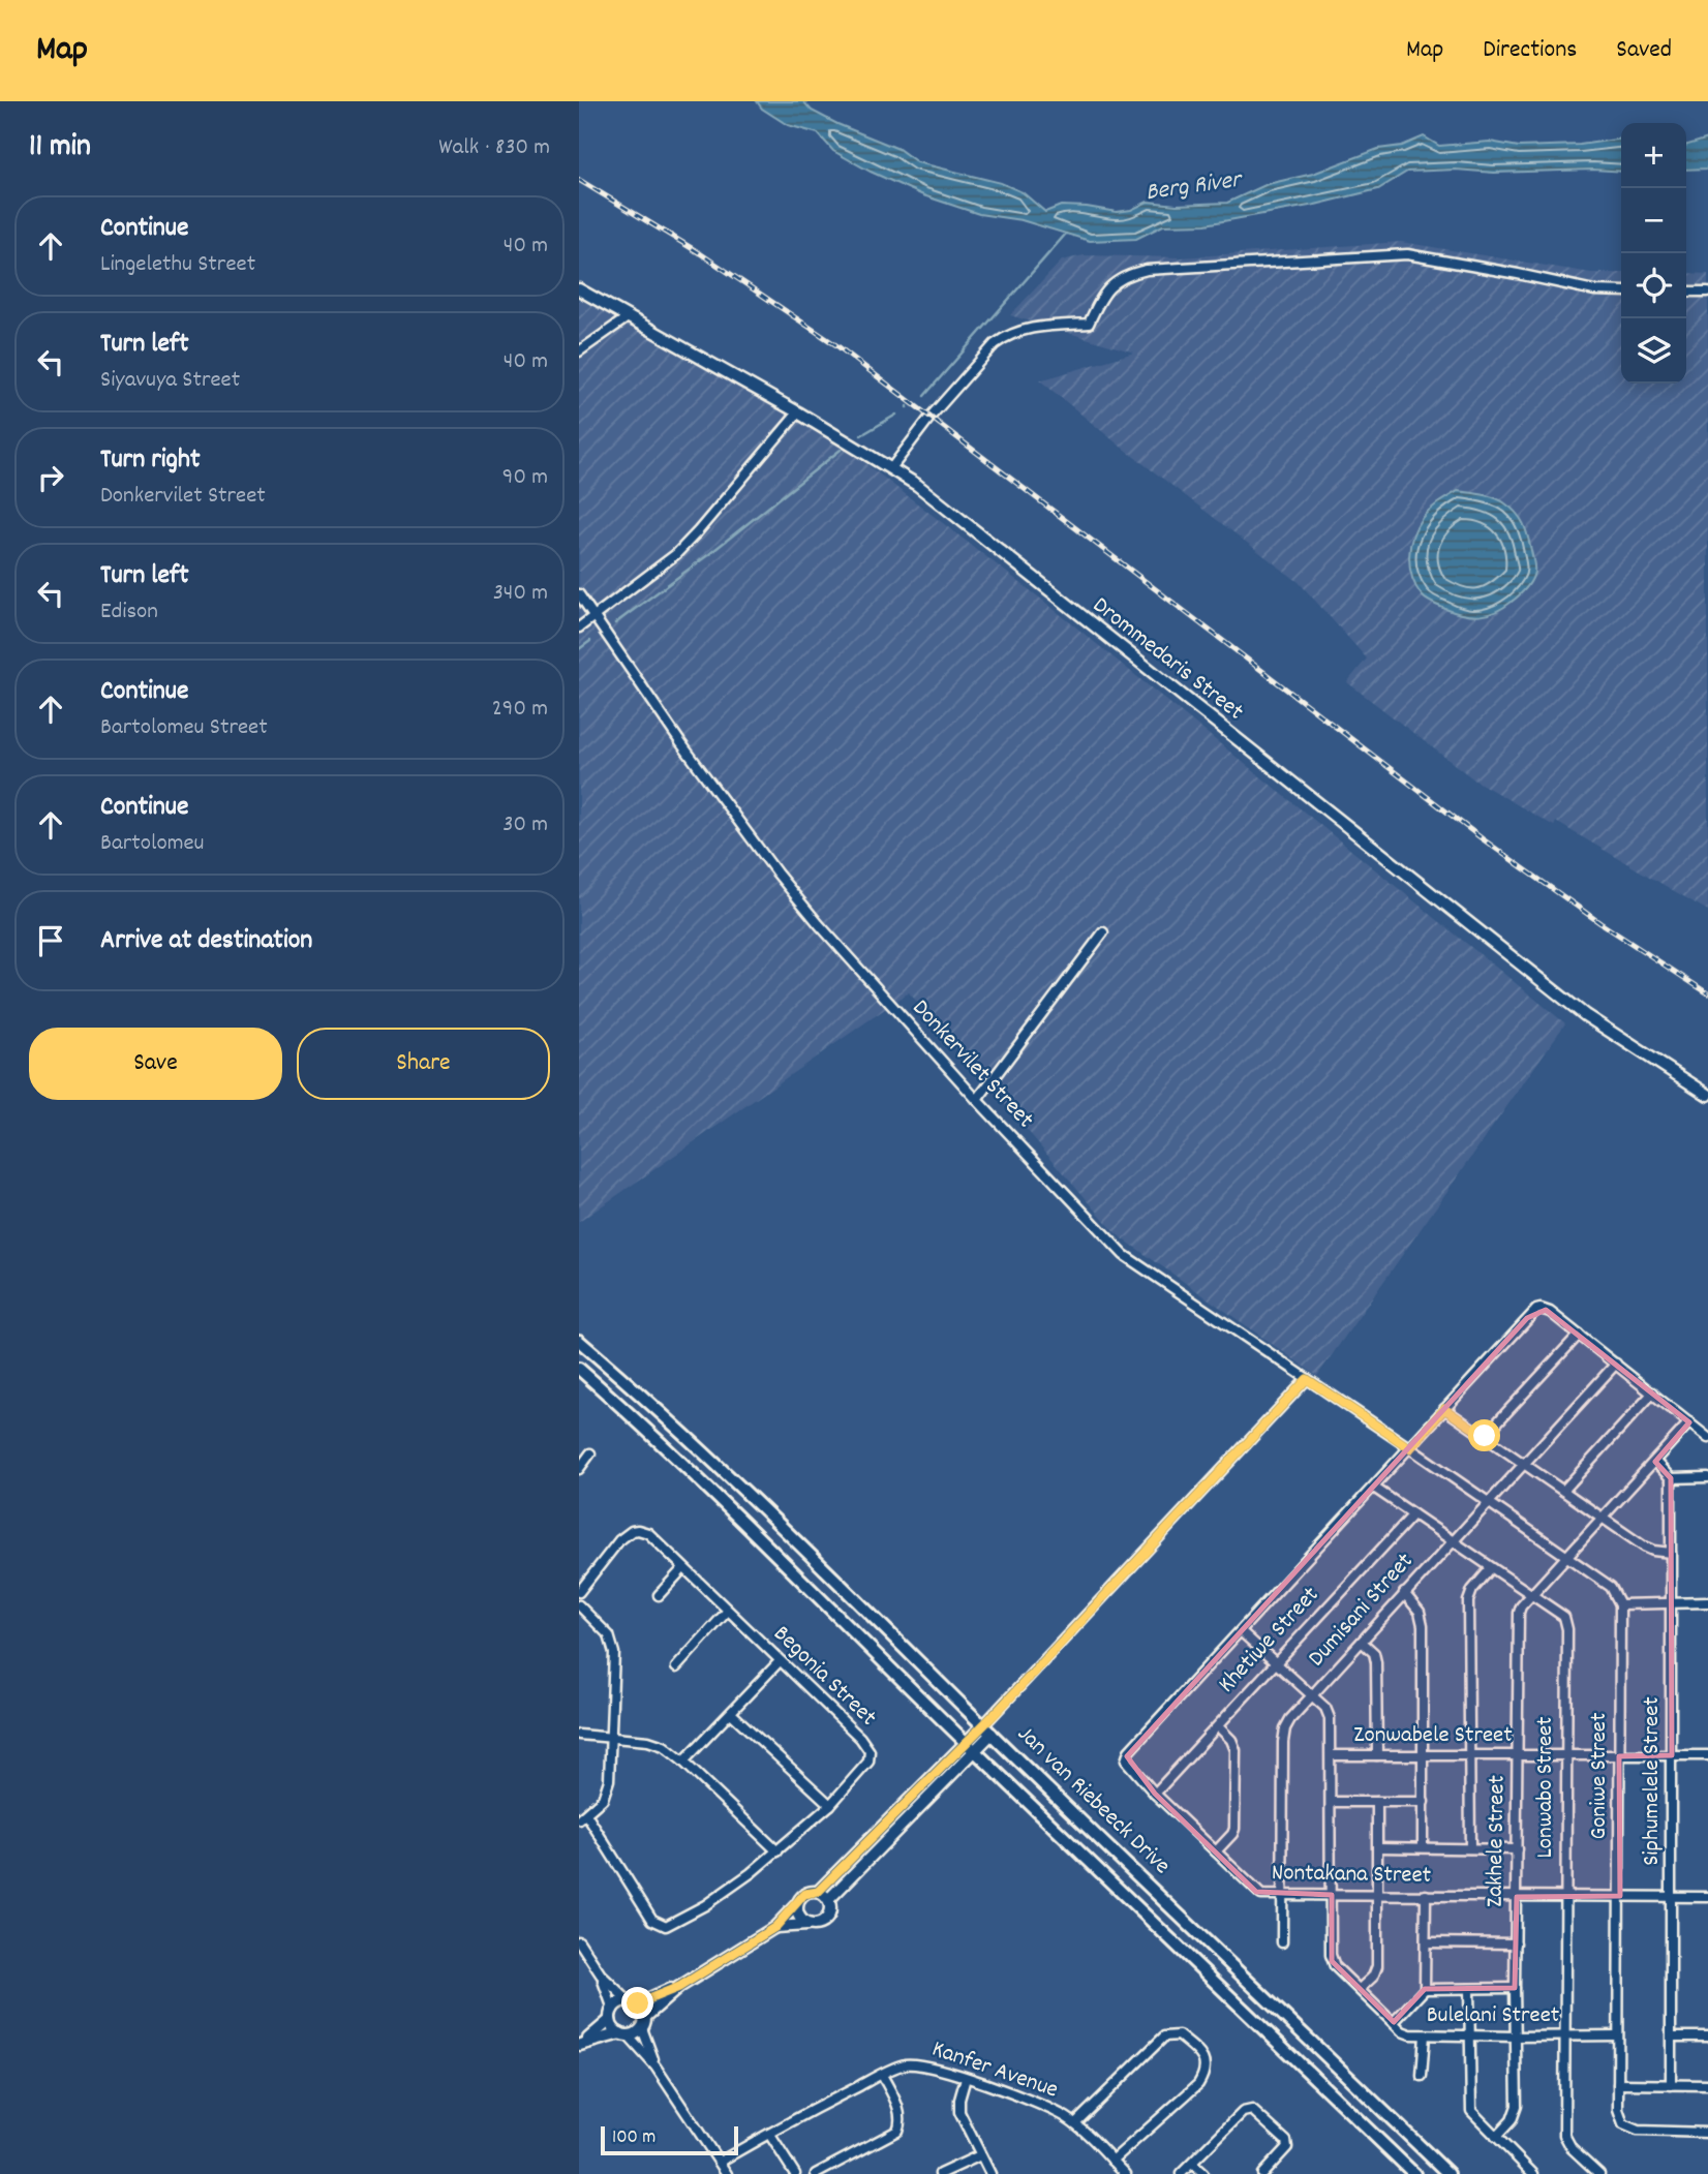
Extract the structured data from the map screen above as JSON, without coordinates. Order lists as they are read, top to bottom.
{
  "streets": {
    "main road": ["Jan van Riebeeck Drive"],
    "street": [
      "Drommedaris Street",
      "Donkervilet Street",
      "Dumisani Street",
      "Khetiwe Street",
      "Begonia Street",
      "Zonwabele Street",
      "Goniwe Street",
      "Siphumelele Street",
      "Lonwabo Street",
      "Zakhele Street",
      "Nontakana Street",
      "Bulelani Street",
      "Kanfer Avenue"
    ]
  },
  "crossings": [
    ["Donkervilet Street", "Nontakana Street"],
    ["Dumisani Street", "Lonwabo Street"],
    ["Dumisani Street", "Nontakana Street"],
    ["Dumisani Street", "Bulelani Street"],
    ["Khetiwe Street", "Lonwabo Street"],
    ["Khetiwe Street", "Nontakana Street"],
    ["Khetiwe Street", "Bulelani Street"],
    ["Zonwabele Street", "Goniwe Street"],
    ["Zonwabele Street", "Siphumelele Street"],
    ["Zonwabele Street", "Lonwabo Street"],
    ["Zonwabele Street", "Zakhele Street"],
    ["Zonwabele Street", "Bulelani Street"],
    ["Goniwe Street", "Nontakana Street"],
    ["Goniwe Street", "Bulelani Street"],
    ["Siphumelele Street", "Nontakana Street"],
    ["Lonwabo Street", "Zakhele Street"],
    ["Lonwabo Street", "Nontakana Street"],
    ["Lonwabo Street", "Bulelani Street"],
    ["Zakhele Street", "Nontakana Street"],
    ["Zakhele Street", "Bulelani Street"],
    ["Nontakana Street", "Bulelani Street"]
  ],
  "water": ["Berg River"],
  "scale_bar": "100 m",
  "page": {
    "header": "Map",
    "nav": ["Map", "Directions", "Saved"],
    "heading": ["11 min", "Walk · 830 m"],
    "map_buttons": ["+", "−"],
    "list": [
      ["Continue", "Lingelethu Street", "40 m"],
      ["Turn left", "Siyavuya Street", "40 m"],
      ["Turn right", "Donkervilet Street", "90 m"],
      ["Turn left", "Edison", "340 m"],
      ["Continue", "Bartolomeu Street", "290 m"],
      ["Continue", "Bartolomeu", "30 m"],
      "Arrive at destination"
    ],
    "buttons": ["Save", "Share"],
    "scale": "100 m"
  }
}
